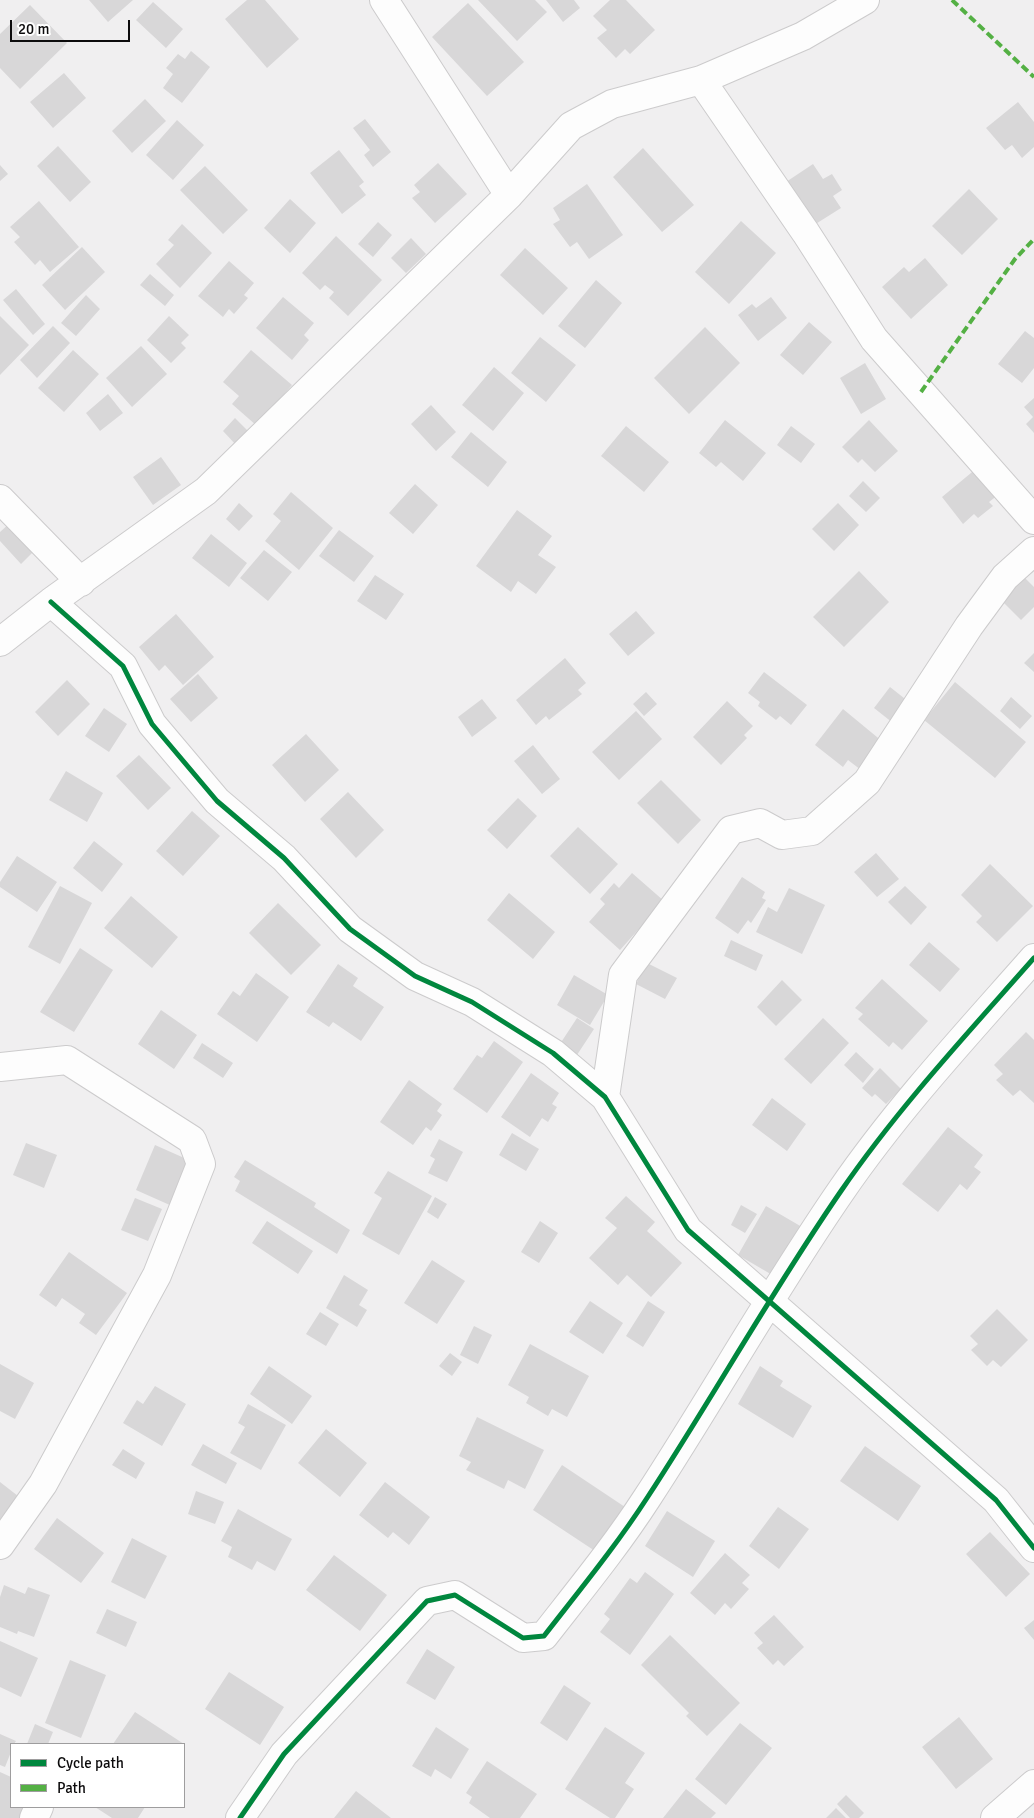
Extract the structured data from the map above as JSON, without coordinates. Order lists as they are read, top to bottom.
{
  "legend": ["Cycle path", "Path"],
  "scale_bar": "20 m"
}
